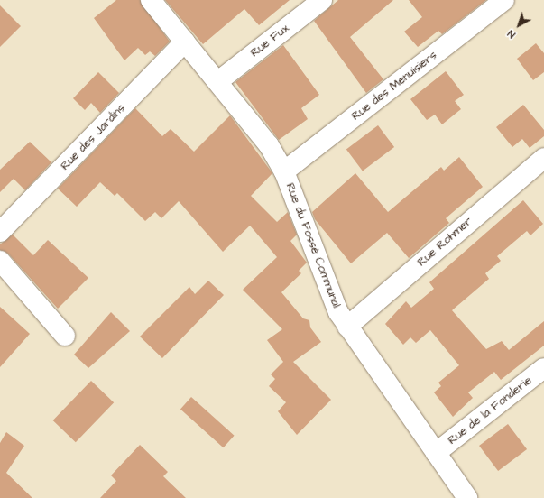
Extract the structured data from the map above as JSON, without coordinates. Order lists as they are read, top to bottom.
{
  "streets": {
    "street": [
      "Rue Fux",
      "Rue des Menuisiers",
      "Rue des Jardins",
      "Rue Rohmer",
      "Rue du Fossé Communal",
      "Rue de la Fonderie"
    ]
  },
  "crossings": [
    ["Rue Fux", "Rue du Fossé Communal"],
    ["Rue des Menuisiers", "Rue du Fossé Communal"],
    ["Rue des Jardins", "Rue du Fossé Communal"],
    ["Rue Rohmer", "Rue du Fossé Communal"],
    ["Rue du Fossé Communal", "Rue de la Fonderie"]
  ],
  "north": "bottom left"
}
